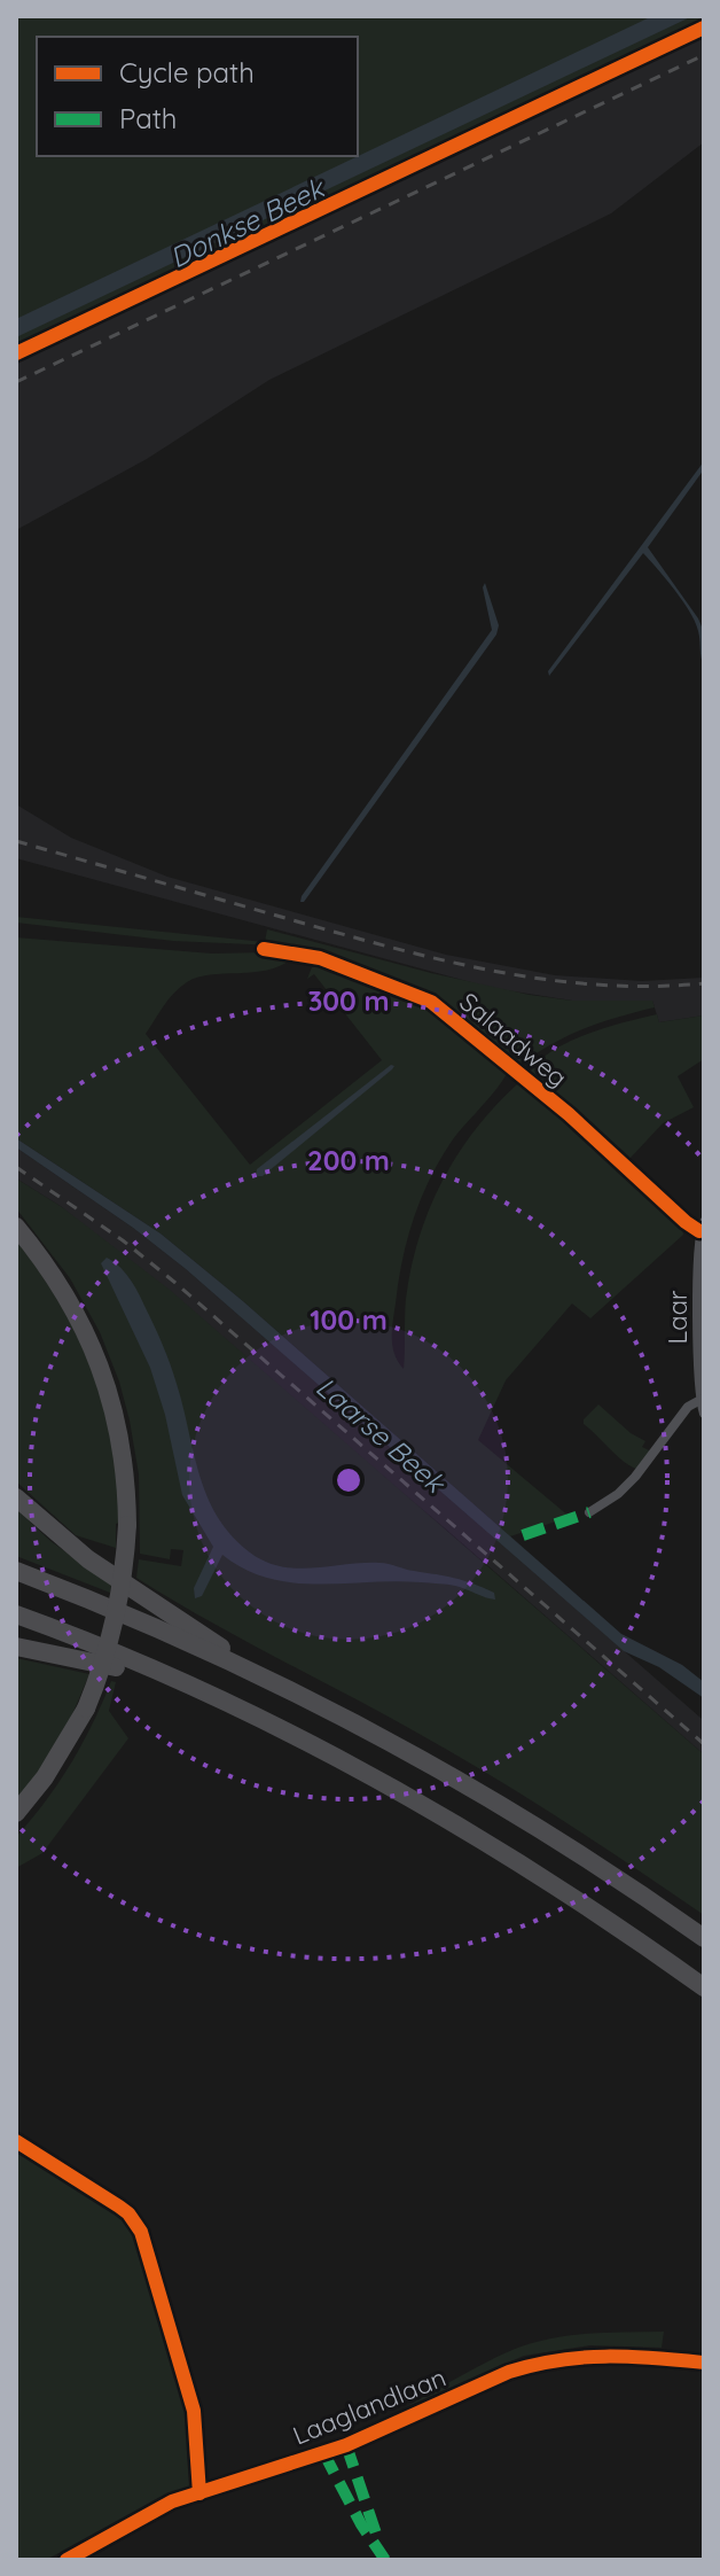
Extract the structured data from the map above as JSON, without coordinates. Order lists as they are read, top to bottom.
{
  "streets": {
    "street": ["Salaadweg", "Laar", "Laaglandlaan"]
  },
  "crossings": [
    ["Salaadweg", "Laar"]
  ],
  "water": ["Donkse Beek", "Laarse Beek"],
  "legend": ["Cycle path", "Path"],
  "rings": ["300 m", "200 m", "100 m"]
}
